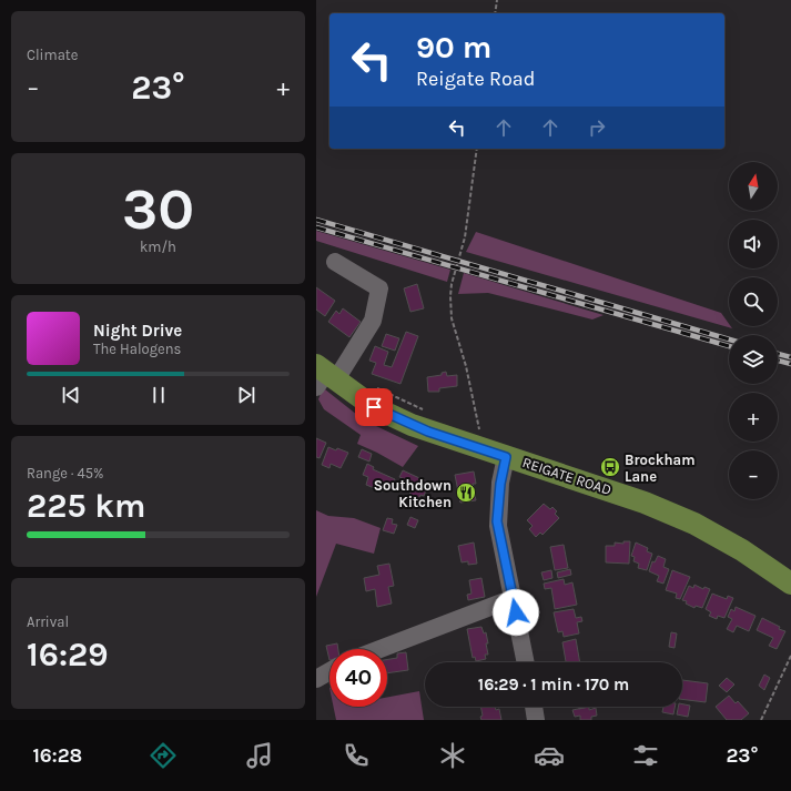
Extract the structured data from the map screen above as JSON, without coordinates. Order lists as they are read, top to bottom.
{
  "streets": {
    "main road": ["REIGATE ROAD"]
  },
  "places": {
    "bus stop": ["Brockham Lane"],
    "restaurant": ["Southdown Kitchen"]
  },
  "north": "top",
  "page": {
    "tile": [
      "Climate",
      ["30", "km/h"],
      ["Range · 45%", "225 km"],
      ["Arrival", "16:29"]
    ],
    "turn": ["90 m", "Reigate Road"],
    "heat": ["−", "23°", "+"],
    "map_buttons": ["+", "−"],
    "song": ["Night Drive", "The Halogens"],
    "limit": "40",
    "trip": "16:29 · 1 min · 170 m",
    "tabs": ["16:28", "23°"]
  }
}
